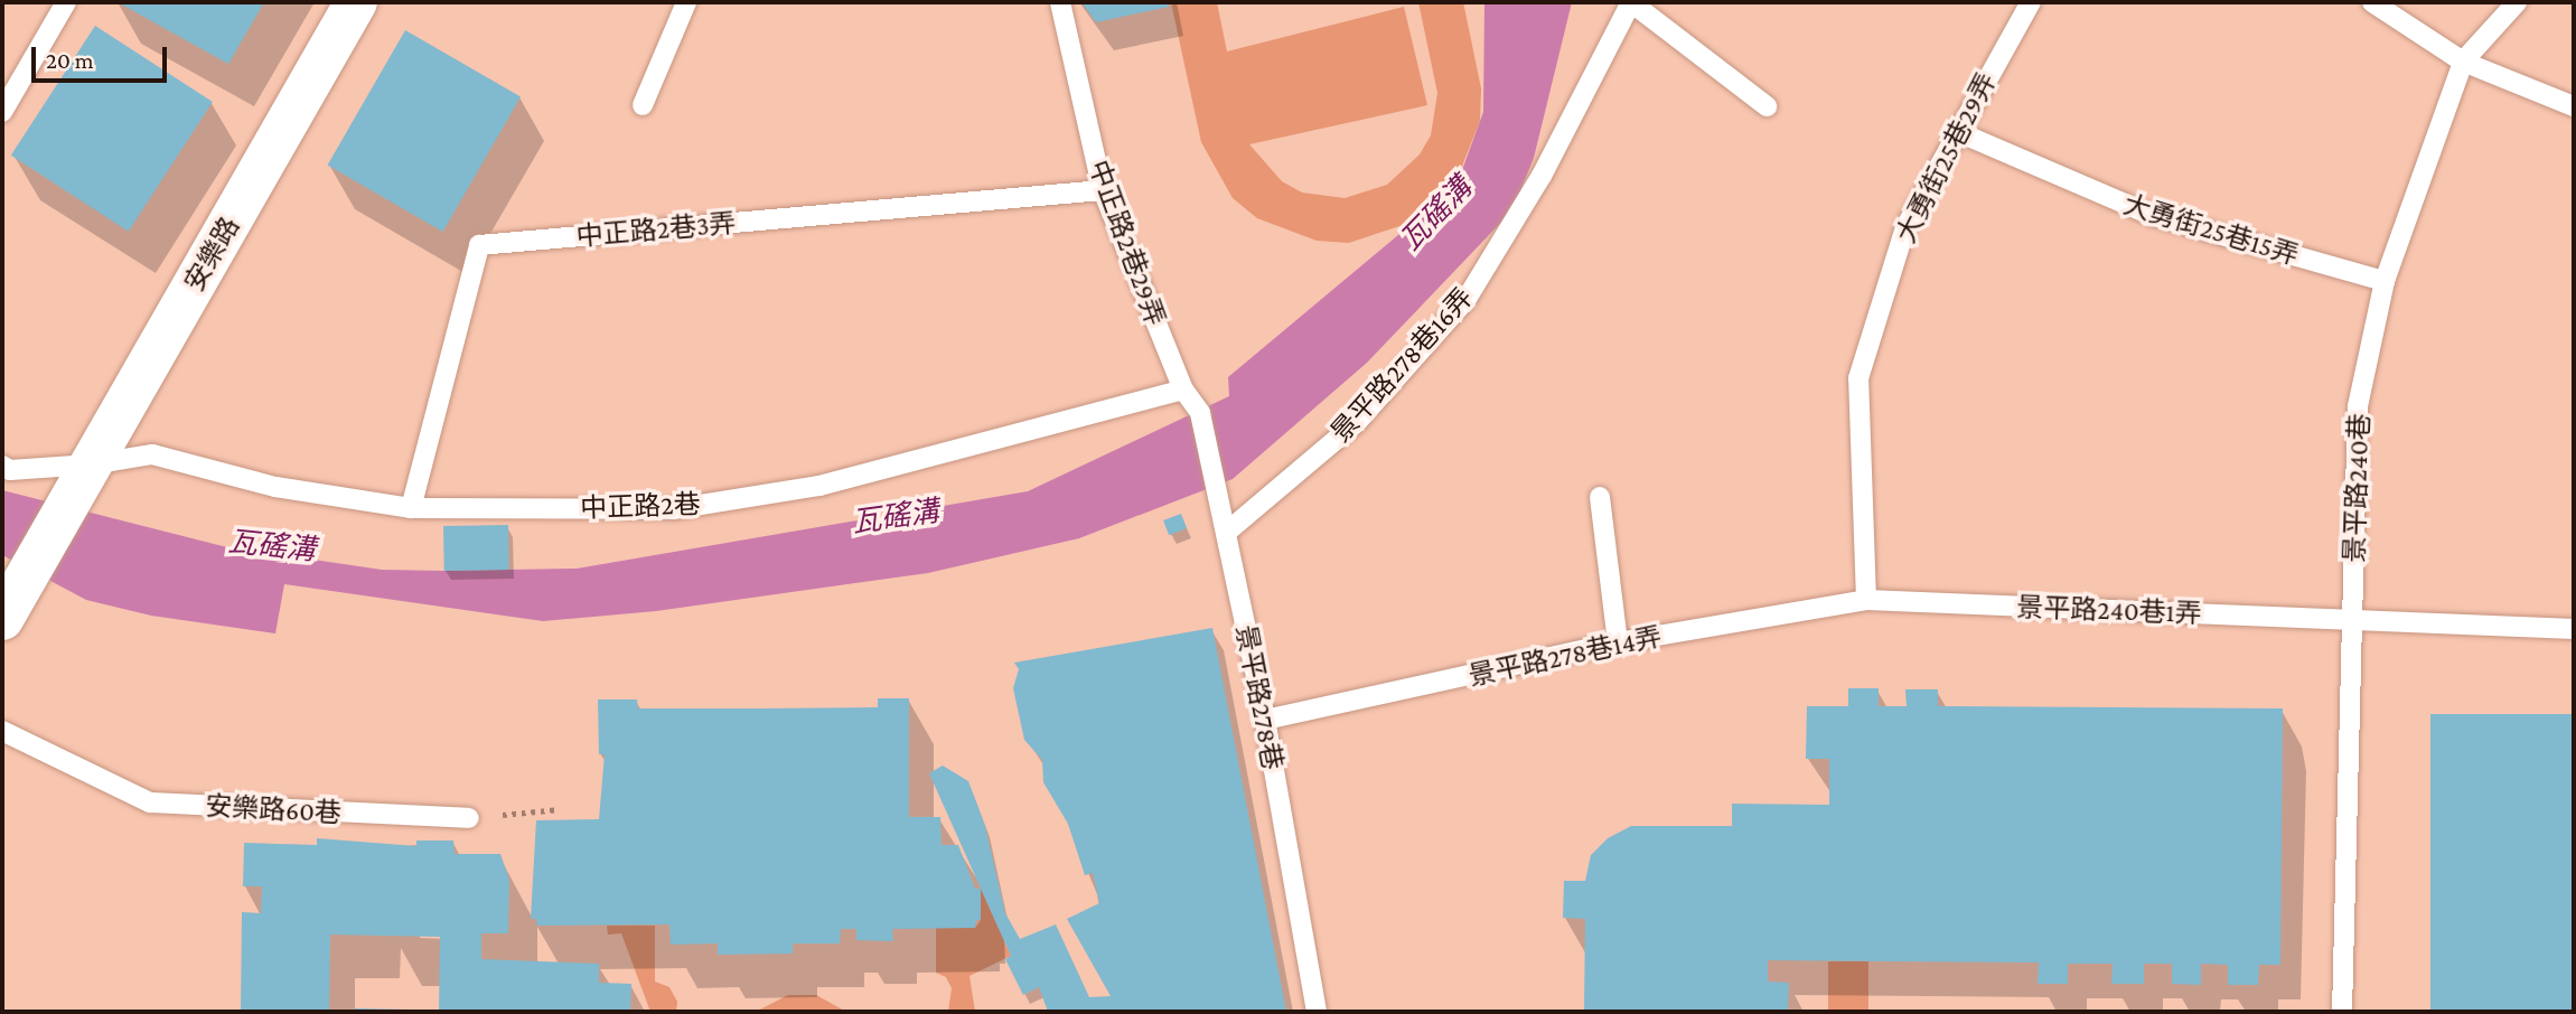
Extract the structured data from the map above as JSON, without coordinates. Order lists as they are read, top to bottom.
{
  "streets": {
    "street": ["安樂路"],
    "lane": [
      "大勇街25巷29弄",
      "中正路2巷3弄",
      "大勇街25巷15弄",
      "中正路2巷29弄",
      "景平路278巷16弄",
      "景平路240巷",
      "中正路2巷",
      "景平路240巷1弄",
      "景平路278巷14弄",
      "景平路278巷",
      "安樂路60巷"
    ]
  },
  "crossings": [
    ["大勇街25巷29弄", "大勇街25巷15弄"],
    ["大勇街25巷29弄", "景平路240巷1弄"],
    ["大勇街25巷29弄", "景平路278巷14弄"],
    ["中正路2巷3弄", "中正路2巷29弄"],
    ["中正路2巷3弄", "中正路2巷"],
    ["大勇街25巷15弄", "景平路240巷"],
    ["中正路2巷29弄", "中正路2巷"],
    ["中正路2巷29弄", "景平路278巷"],
    ["安樂路", "中正路2巷"],
    ["景平路278巷16弄", "景平路278巷"],
    ["景平路240巷", "景平路240巷1弄"],
    ["中正路2巷", "景平路278巷"],
    ["景平路240巷1弄", "景平路278巷14弄"],
    ["景平路278巷14弄", "景平路278巷"]
  ],
  "water": ["瓦磘溝"],
  "scale_bar": "20 m"
}
